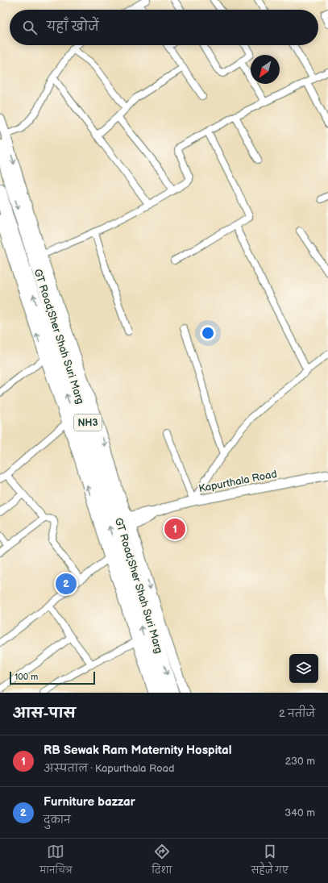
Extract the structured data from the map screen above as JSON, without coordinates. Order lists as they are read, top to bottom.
{
  "streets": {
    "highway": ["GT Road;Sher Shah Suri Marg", "NH3"],
    "main road": ["Kapurthala Road"]
  },
  "scale_bar": "100 m",
  "north": "bottom left",
  "page": {
    "search": "यहाँ खोजें",
    "pins": ["1", "2"],
    "scale": "100 m",
    "heading": ["आस-पास", "2 नतीजे"],
    "list": [
      {
        "mark": "1",
        "name": "RB Sewak Ram Maternity Hospital",
        "note": "अस्पताल · Kapurthala Road",
        "value": "230 m"
      },
      {
        "mark": "2",
        "name": "Furniture bazzar",
        "note": "दुकान",
        "value": "340 m"
      }
    ],
    "nav": ["मानचित्र", "दिशा", "सहेजे गए"]
  }
}
